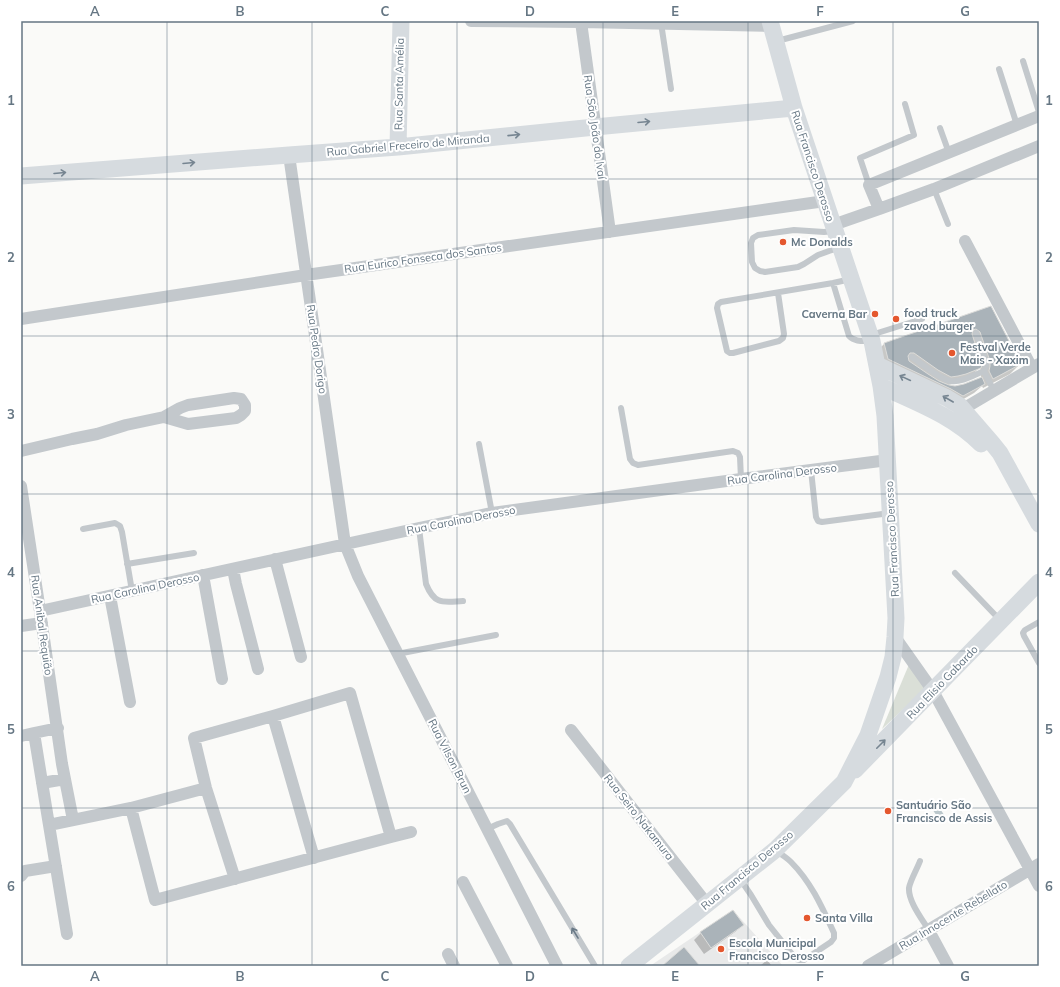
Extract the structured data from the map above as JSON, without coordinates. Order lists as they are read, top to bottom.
{
  "streets": {
    "street": [
      "Rua Santa Amélia",
      "Rua São João do Ivaí",
      "Rua Gabriel Freceiro de Miranda",
      "Rua Francisco Derosso",
      "Rua Eurico Fonseca dos Santos",
      "Rua Pedro Dorigo",
      "Rua Carolina Derosso",
      "Rua Anibal Requião",
      "Rua Elisio Gabardo",
      "Rua Vilson Brun",
      "Rua Seiro Nakamura",
      "Rua Innocente Rebellato"
    ]
  },
  "crossings": [
    ["Rua Santa Amélia", "Rua Gabriel Freceiro de Miranda"],
    ["Rua São João do Ivaí", "Rua Gabriel Freceiro de Miranda"],
    ["Rua São João do Ivaí", "Rua Eurico Fonseca dos Santos"],
    ["Rua Gabriel Freceiro de Miranda", "Rua Francisco Derosso"],
    ["Rua Gabriel Freceiro de Miranda", "Rua Pedro Dorigo"],
    ["Rua Francisco Derosso", "Rua Eurico Fonseca dos Santos"],
    ["Rua Francisco Derosso", "Rua Carolina Derosso"],
    ["Rua Francisco Derosso", "Rua Elisio Gabardo"],
    ["Rua Francisco Derosso", "Rua Seiro Nakamura"],
    ["Rua Eurico Fonseca dos Santos", "Rua Pedro Dorigo"],
    ["Rua Pedro Dorigo", "Rua Carolina Derosso"],
    ["Rua Pedro Dorigo", "Rua Vilson Brun"],
    ["Rua Carolina Derosso", "Rua Anibal Requião"],
    ["Rua Carolina Derosso", "Rua Vilson Brun"]
  ],
  "one_way": ["Rua Elisio Gabardo"],
  "places": [
    "Mc Donalds",
    "Caverna Bar",
    "food truck zavod burger",
    "Festval Verde Mais - Xaxim",
    "Santuário São Francisco de Assis",
    "Santa Villa",
    "Escola Municipal Francisco Derosso"
  ],
  "grid": {
    "columns": [
      "A",
      "B",
      "C",
      "D",
      "E",
      "F",
      "G"
    ],
    "rows": [
      "1",
      "2",
      "3",
      "4",
      "5",
      "6"
    ]
  }
}
